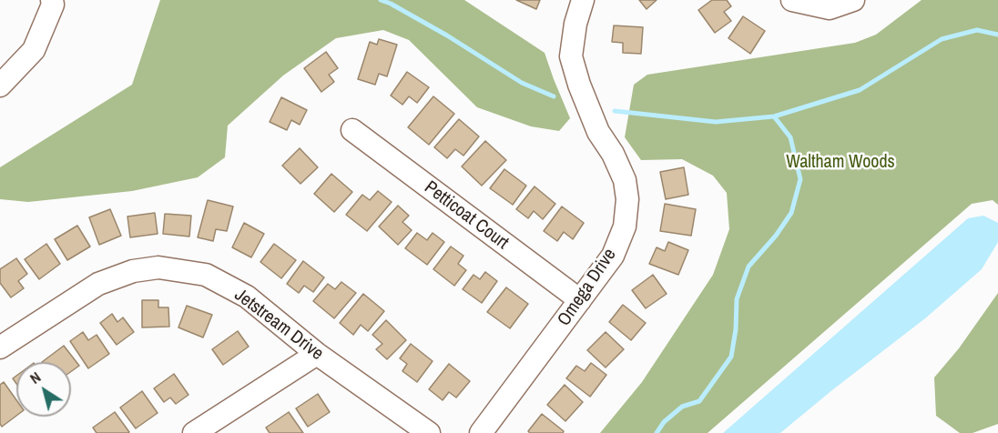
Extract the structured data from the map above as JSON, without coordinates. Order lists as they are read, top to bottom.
{
  "streets": {
    "street": ["Petticoat Court", "Omega Drive", "Jetstream Drive"]
  },
  "crossings": [
    ["Petticoat Court", "Omega Drive"]
  ],
  "parks": ["Waltham Woods"],
  "north": "top left"
}
